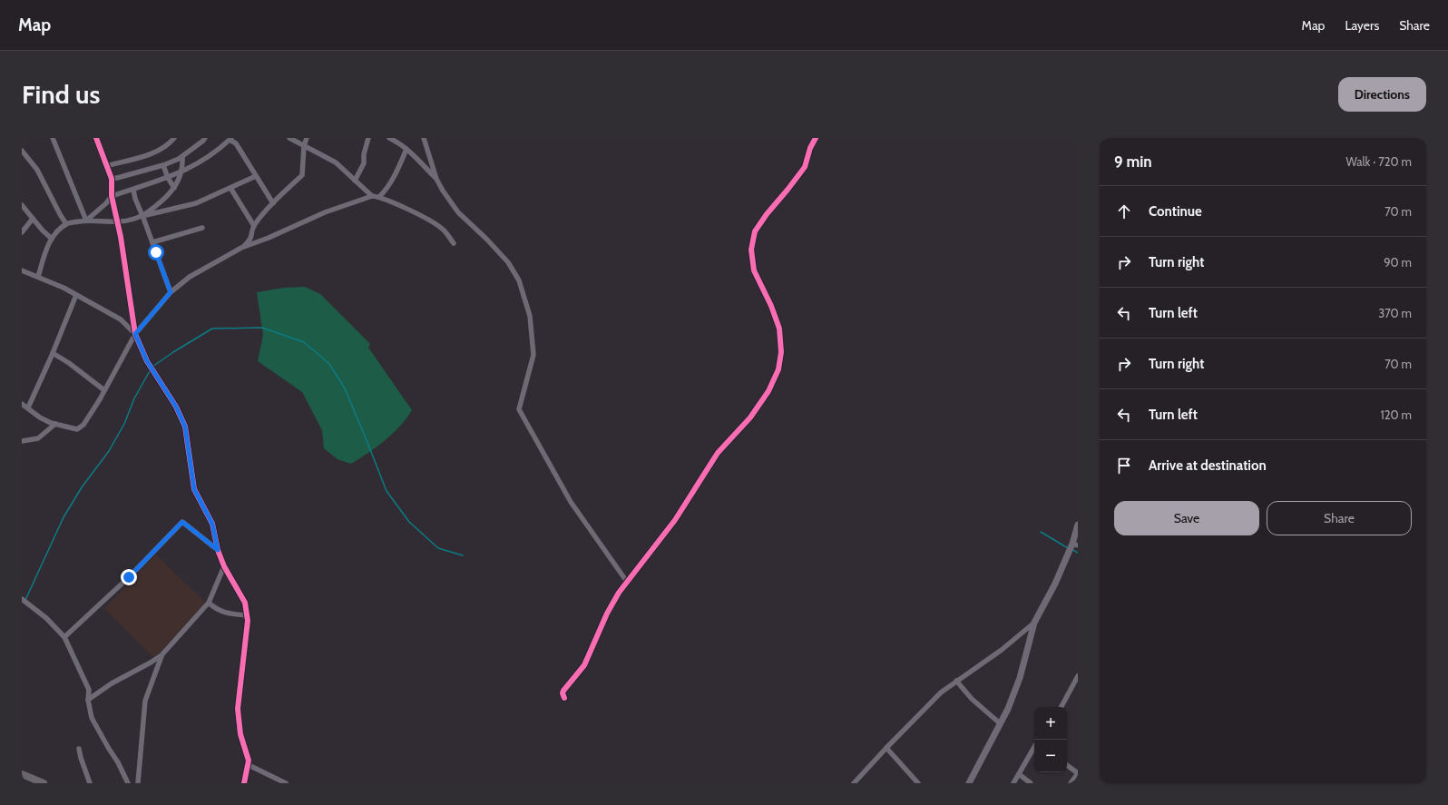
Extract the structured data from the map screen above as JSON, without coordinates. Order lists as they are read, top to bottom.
{
  "page": {
    "header": "Map",
    "nav": ["Map", "Layers", "Share"],
    "buttons": [
      "Directions",
      ["Save", "Share"]
    ],
    "title": "Find us",
    "heading": ["9 min", "Walk · 720 m"],
    "list": [
      ["Continue", "70 m"],
      ["Turn right", "90 m"],
      ["Turn left", "370 m"],
      ["Turn right", "70 m"],
      ["Turn left", "120 m"],
      "Arrive at destination"
    ],
    "map_buttons": ["+", "−"]
  }
}
